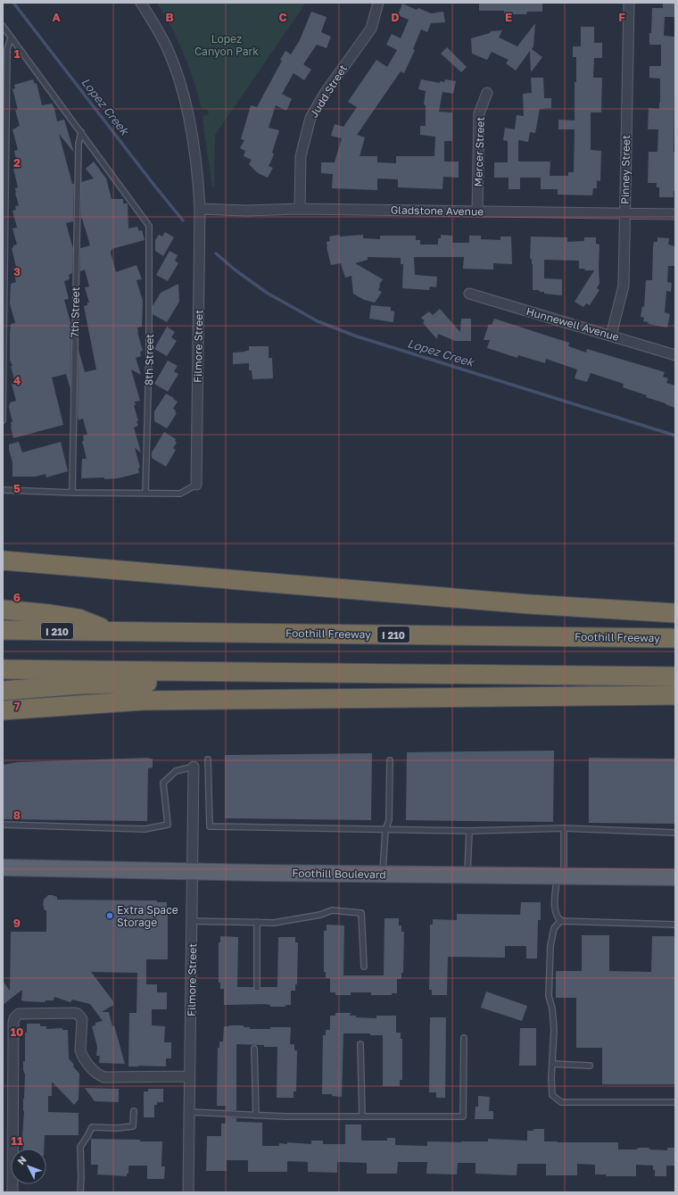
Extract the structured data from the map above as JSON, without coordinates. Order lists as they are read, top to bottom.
{
  "streets": {
    "highway": ["I 210", "Foothill Freeway"],
    "main road": ["Foothill Boulevard"],
    "street": [
      "Judd Street",
      "Mercer Street",
      "Pinney Street",
      "Gladstone Avenue",
      "Hunnewell Avenue",
      "Filmore Street"
    ],
    "lane": ["7th Street", "8th Street"]
  },
  "crossings": [
    ["Judd Street", "Gladstone Avenue"],
    ["Mercer Street", "Gladstone Avenue"],
    ["Pinney Street", "Gladstone Avenue"],
    ["Pinney Street", "Hunnewell Avenue"],
    ["Gladstone Avenue", "Filmore Street"],
    ["7th Street", "8th Street"],
    ["Filmore Street", "Foothill Boulevard"]
  ],
  "water": ["Lopez Creek"],
  "parks": ["Lopez Canyon Park"],
  "places": ["Extra Space Storage"],
  "north": "top left",
  "grid": {
    "columns": [
      "A",
      "B",
      "C",
      "D",
      "E",
      "F"
    ],
    "rows": [
      "1",
      "2",
      "3",
      "4",
      "5",
      "6",
      "7",
      "8",
      "9",
      "10",
      "11"
    ]
  }
}
